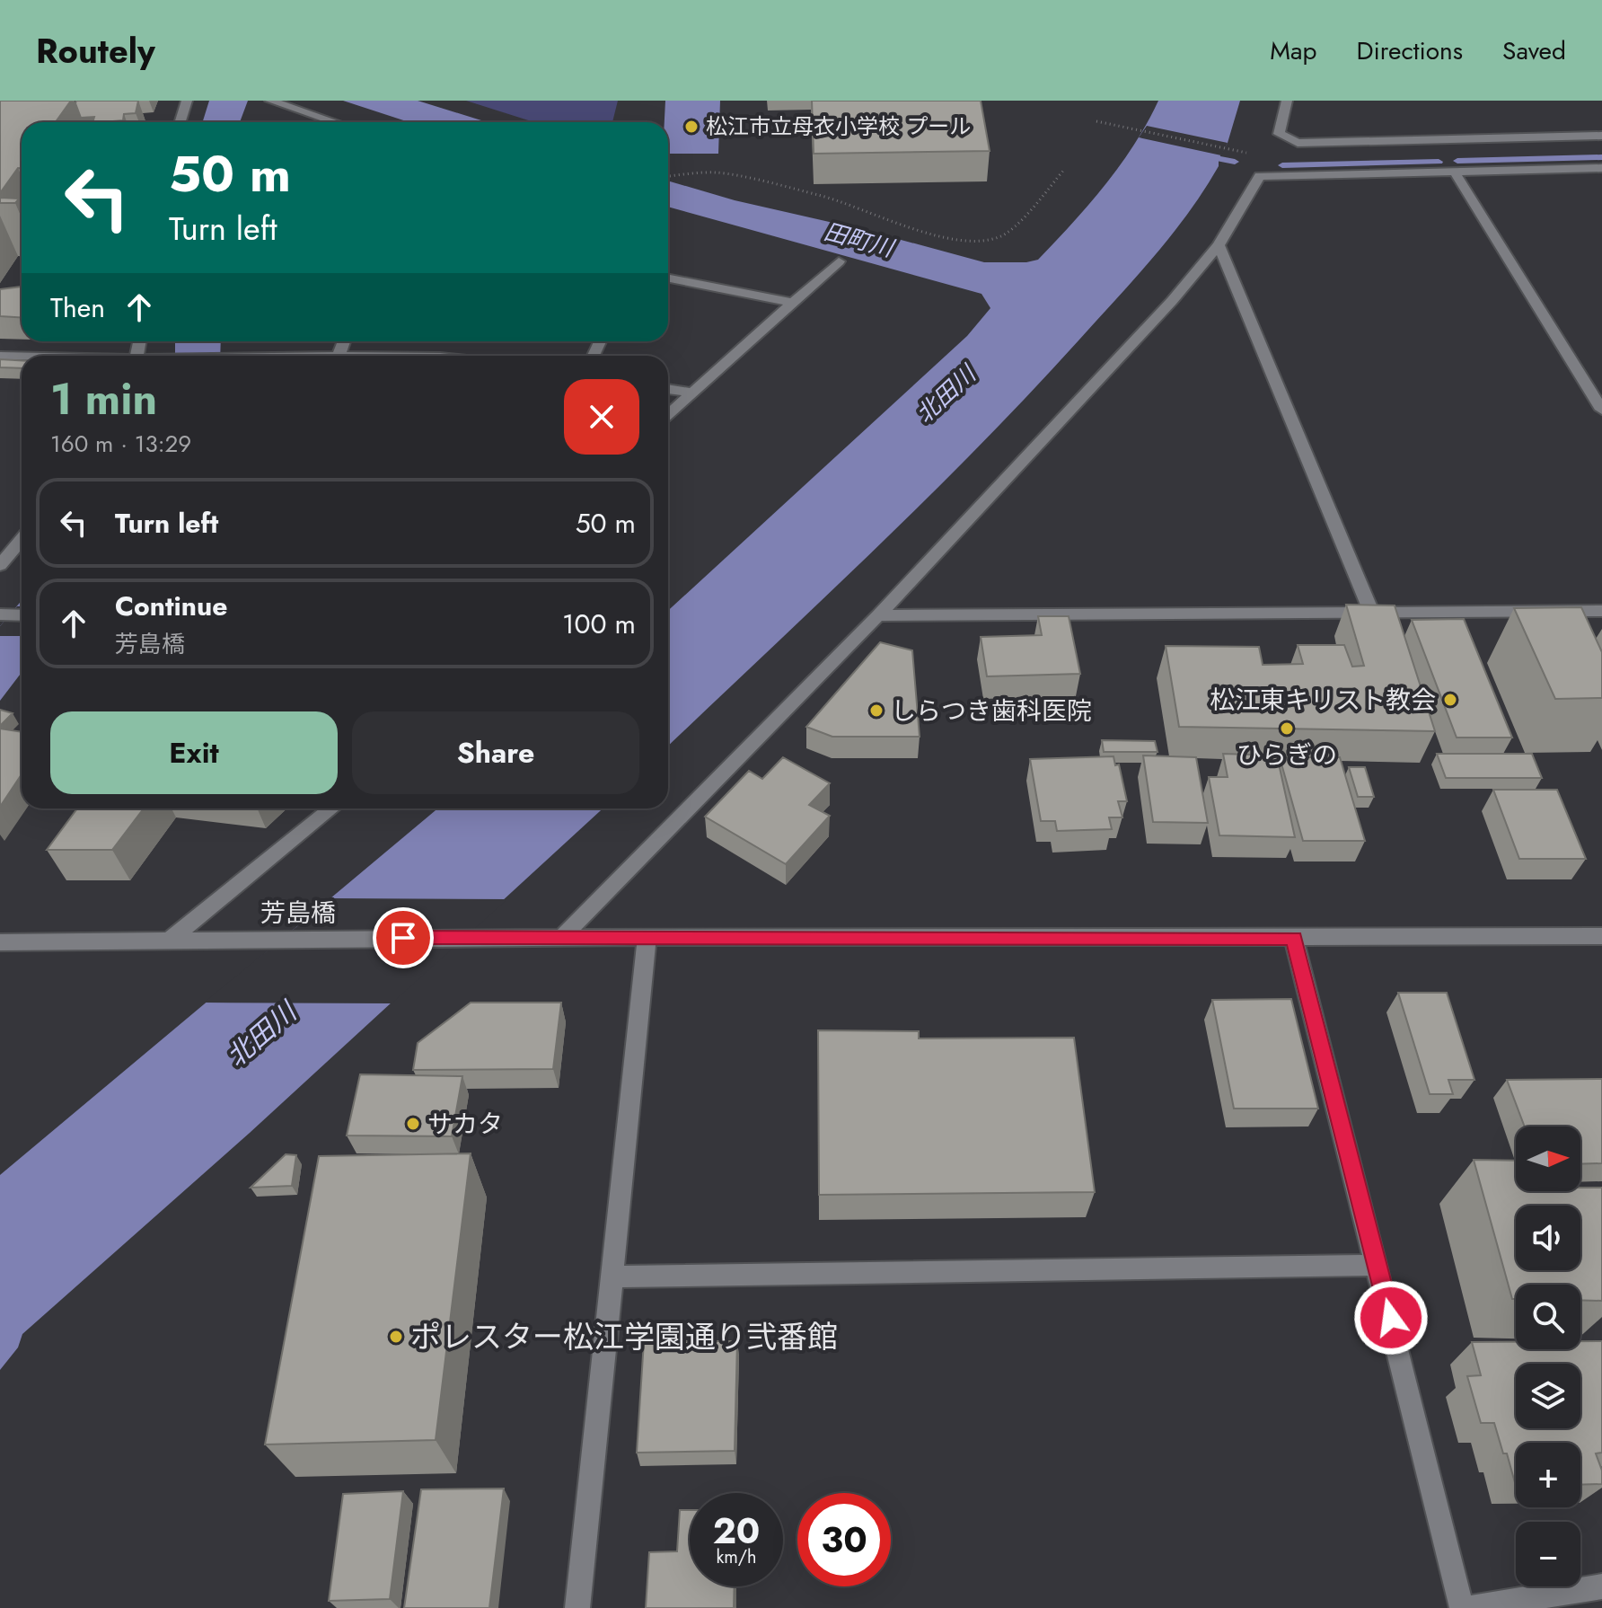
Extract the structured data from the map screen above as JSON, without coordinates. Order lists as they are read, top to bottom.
{
  "streets": {
    "street": ["芳島橋"]
  },
  "water": ["田町川", "北田川"],
  "places": [
    "松江市立母衣小学校 プール",
    "松江東キリスト教会",
    "しらつき歯科医院",
    "ひらぎの",
    "サカタ",
    "ポレスター松江学園通り弐番館"
  ],
  "north": "right",
  "page": {
    "header": "Routely",
    "nav": ["Map", "Directions", "Saved"],
    "turn": ["50 m", "Turn left"],
    "then": "Then",
    "heading": ["1 min", "160 m · 13:29"],
    "list": [
      {
        "name": "Turn left",
        "value": "50 m"
      },
      {
        "name": "Continue",
        "note": "芳島橋",
        "value": "100 m"
      }
    ],
    "buttons": ["Exit", "Share"],
    "map_buttons": ["+", "−"],
    "speed": "20 km/h",
    "limit": "30"
  }
}
